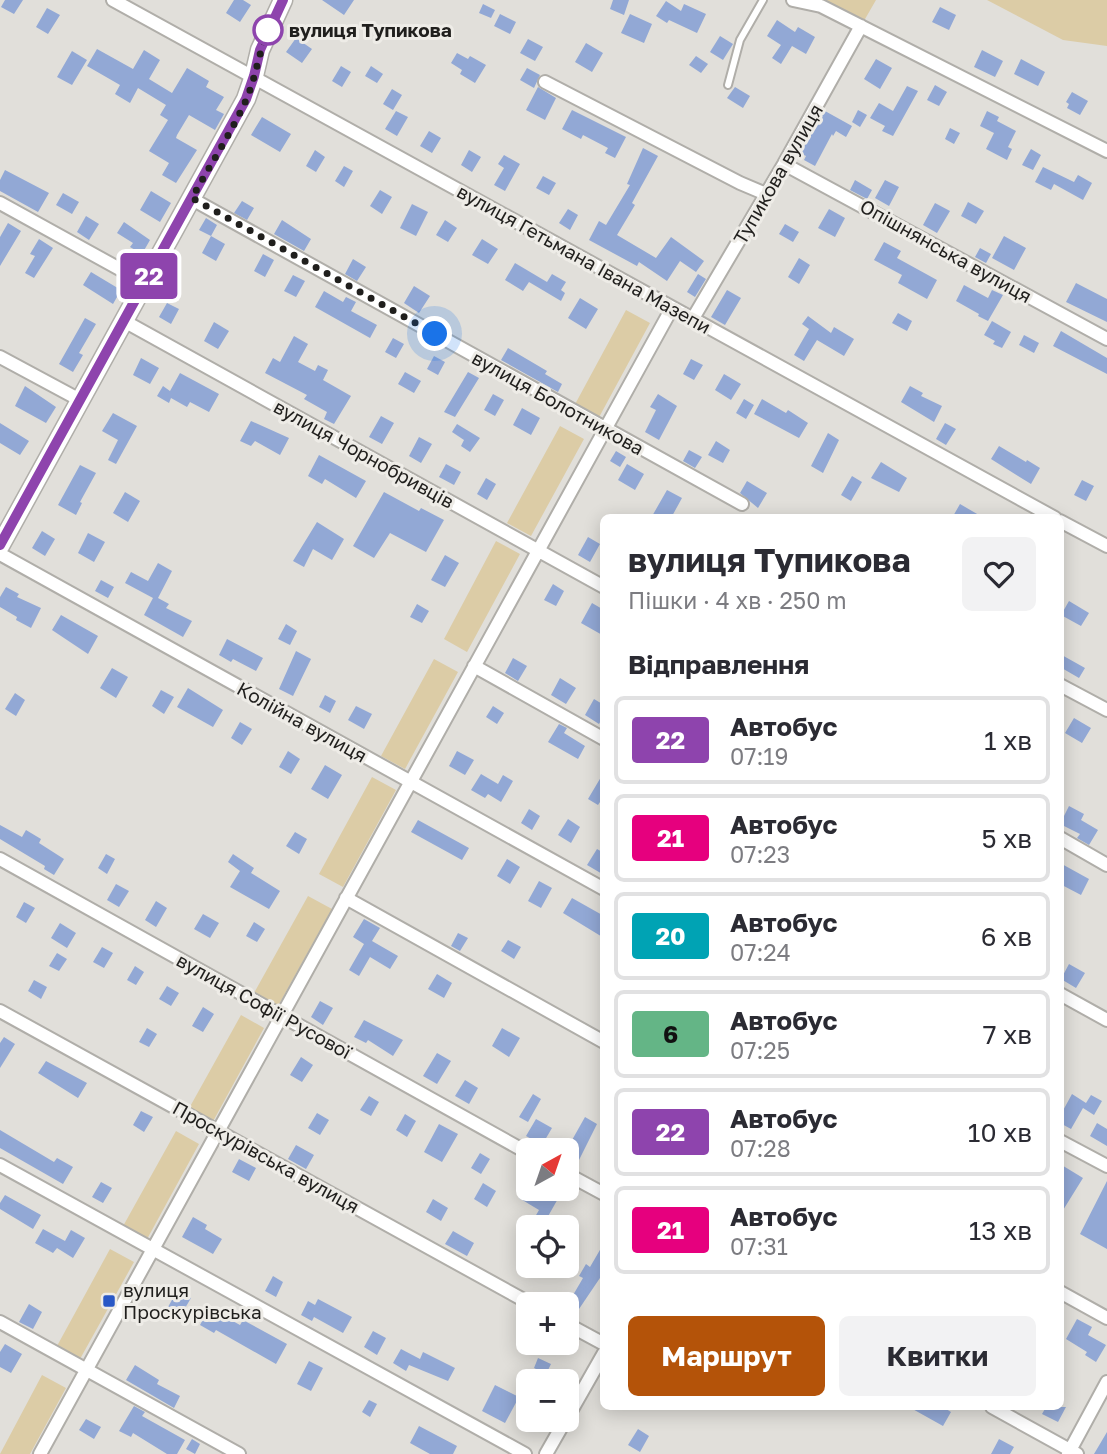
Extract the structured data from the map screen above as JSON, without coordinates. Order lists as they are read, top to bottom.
{
  "streets": {
    "street": [
      "Тупикова вулиця",
      "Опішнянська вулиця",
      "вулиця Гетьмана Івана Мазепи",
      "вулиця Болотникова",
      "вулиця Чорнобривців",
      "Колійна вулиця",
      "вулиця Софії Русової",
      "Проскурівська вулиця"
    ]
  },
  "crossings": [
    ["Тупикова вулиця", "Опішнянська вулиця"],
    ["Тупикова вулиця", "вулиця Гетьмана Івана Мазепи"]
  ],
  "places": {
    "other": ["вулиця Тупикова"],
    "transit": ["вулиця Проскурівська"]
  },
  "lines": ["bus line 22"],
  "north": "top right",
  "page": {
    "on_map": "22",
    "heading": [
      ["вулиця Тупикова", "Пішки · 4 хв · 250 m"],
      "Відправлення"
    ],
    "list": [
      {
        "mark": "22",
        "name": "Автобус",
        "note": "07:19",
        "value": "1 хв"
      },
      {
        "mark": "21",
        "name": "Автобус",
        "note": "07:23",
        "value": "5 хв"
      },
      {
        "mark": "20",
        "name": "Автобус",
        "note": "07:24",
        "value": "6 хв"
      },
      {
        "mark": "6",
        "name": "Автобус",
        "note": "07:25",
        "value": "7 хв"
      },
      {
        "mark": "22",
        "name": "Автобус",
        "note": "07:28",
        "value": "10 хв"
      },
      {
        "mark": "21",
        "name": "Автобус",
        "note": "07:31",
        "value": "13 хв"
      }
    ],
    "map_buttons": ["+", "−"],
    "buttons": ["Маршрут", "Квитки"]
  }
}
